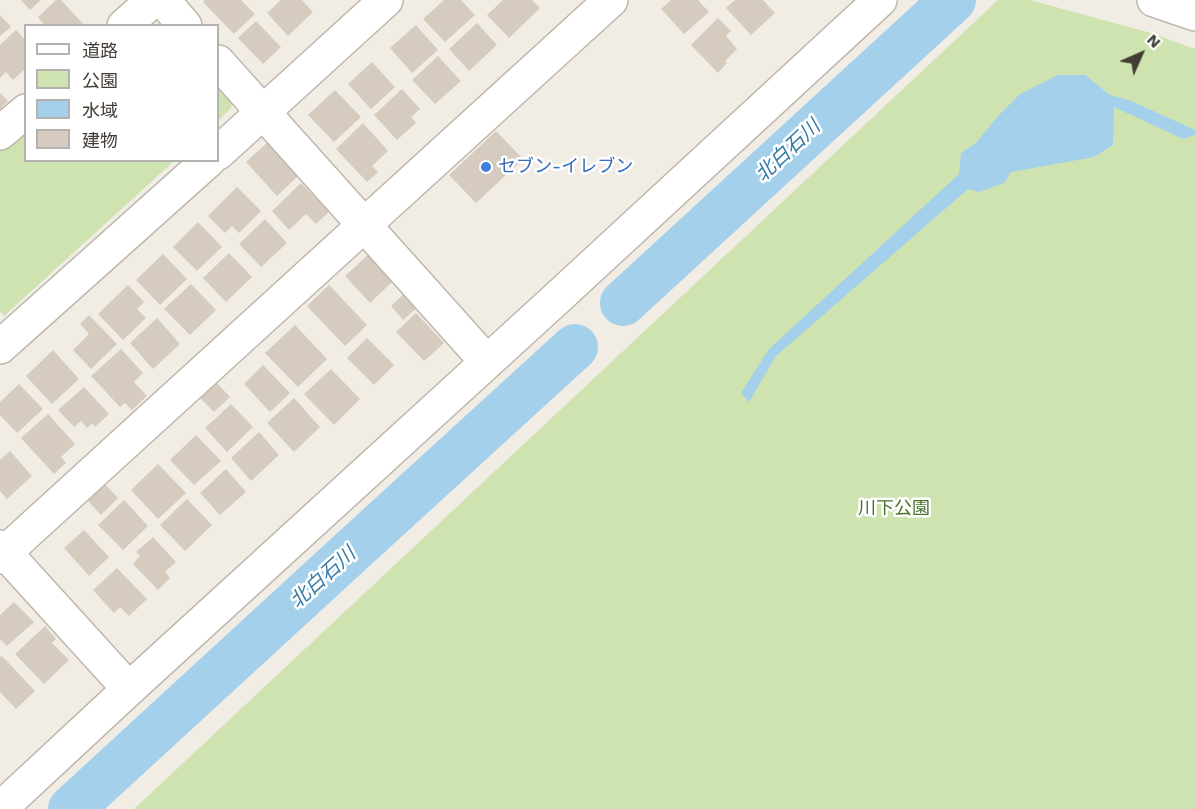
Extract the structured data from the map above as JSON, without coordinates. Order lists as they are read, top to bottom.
{
  "water": ["北白石川"],
  "parks": ["川下公園"],
  "places": ["セブン-イレブン"],
  "legend": [
    "道路",
    "公園",
    "水域",
    "建物"
  ],
  "north": "top right"
}
